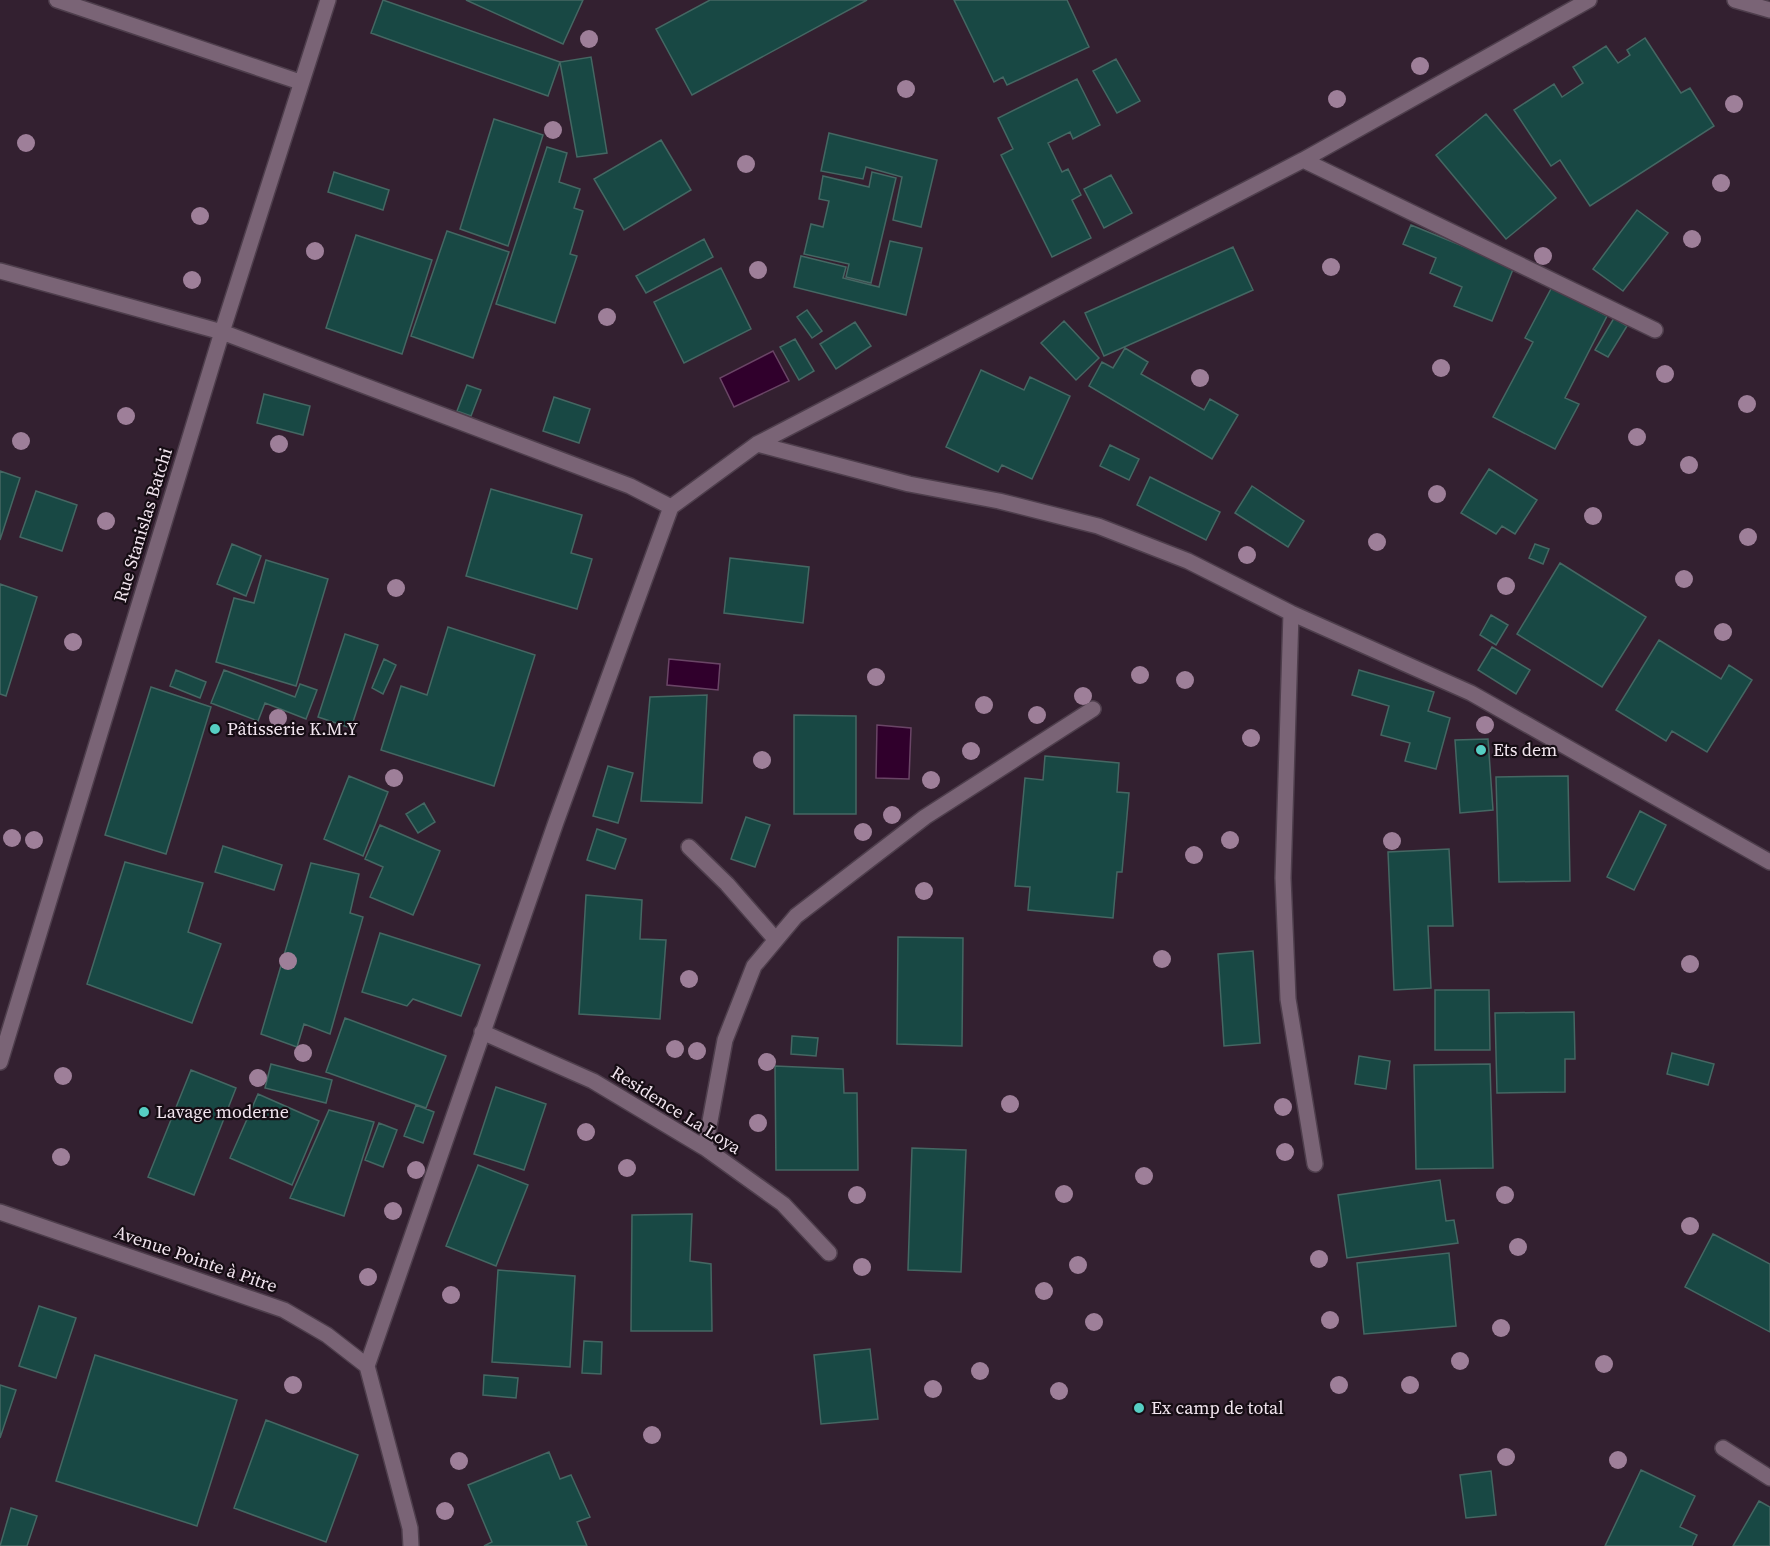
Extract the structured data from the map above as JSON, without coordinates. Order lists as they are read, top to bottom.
{
  "streets": {
    "street": ["Rue Stanislas Batchi", "Residence La Loya", "Avenue Pointe à Pitre"]
  },
  "places": [
    "Pâtisserie K.M.Y",
    "Ets dem",
    "Lavage moderne",
    "Ex camp de total"
  ]
}
